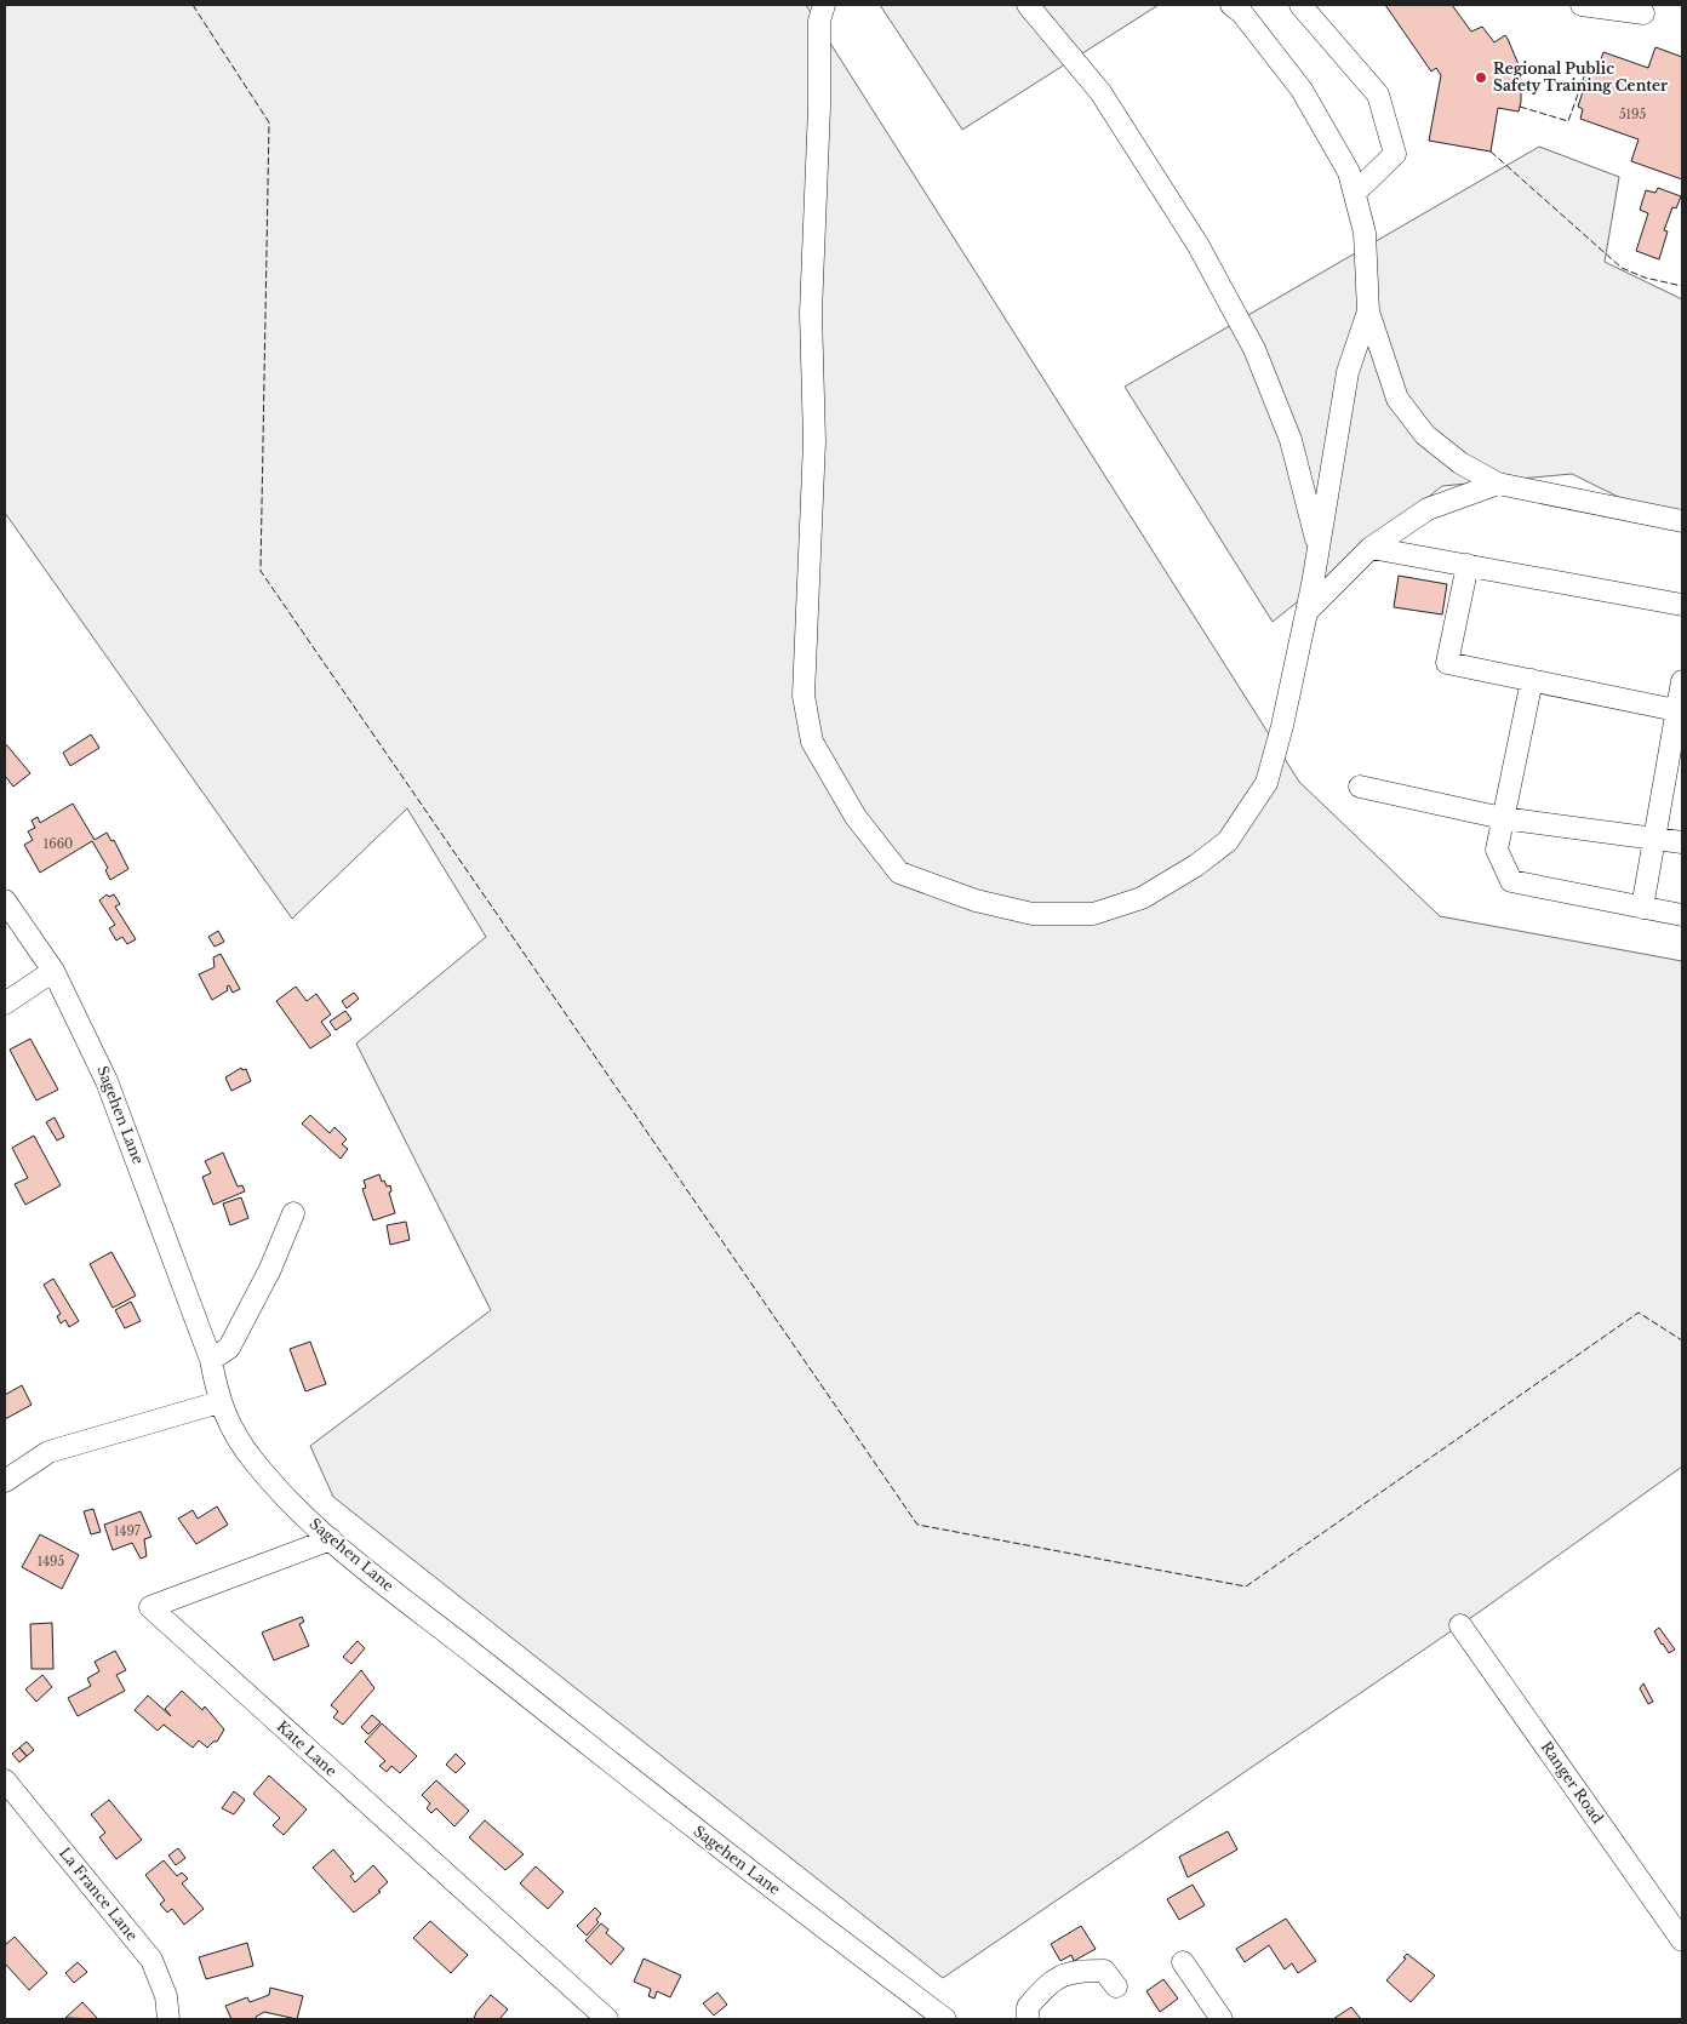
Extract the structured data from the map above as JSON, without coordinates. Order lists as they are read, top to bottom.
{
  "streets": {
    "street": [
      "Sagehen Lane",
      "Kate Lane",
      "Ranger Road",
      "La France Lane"
    ]
  },
  "crossings": [
    ["Sagehen Lane", "Kate Lane"]
  ],
  "places": ["Regional Public Safety Training Center"],
  "house_numbers": [
    "5195",
    "1660",
    "1497",
    "1495"
  ]
}
